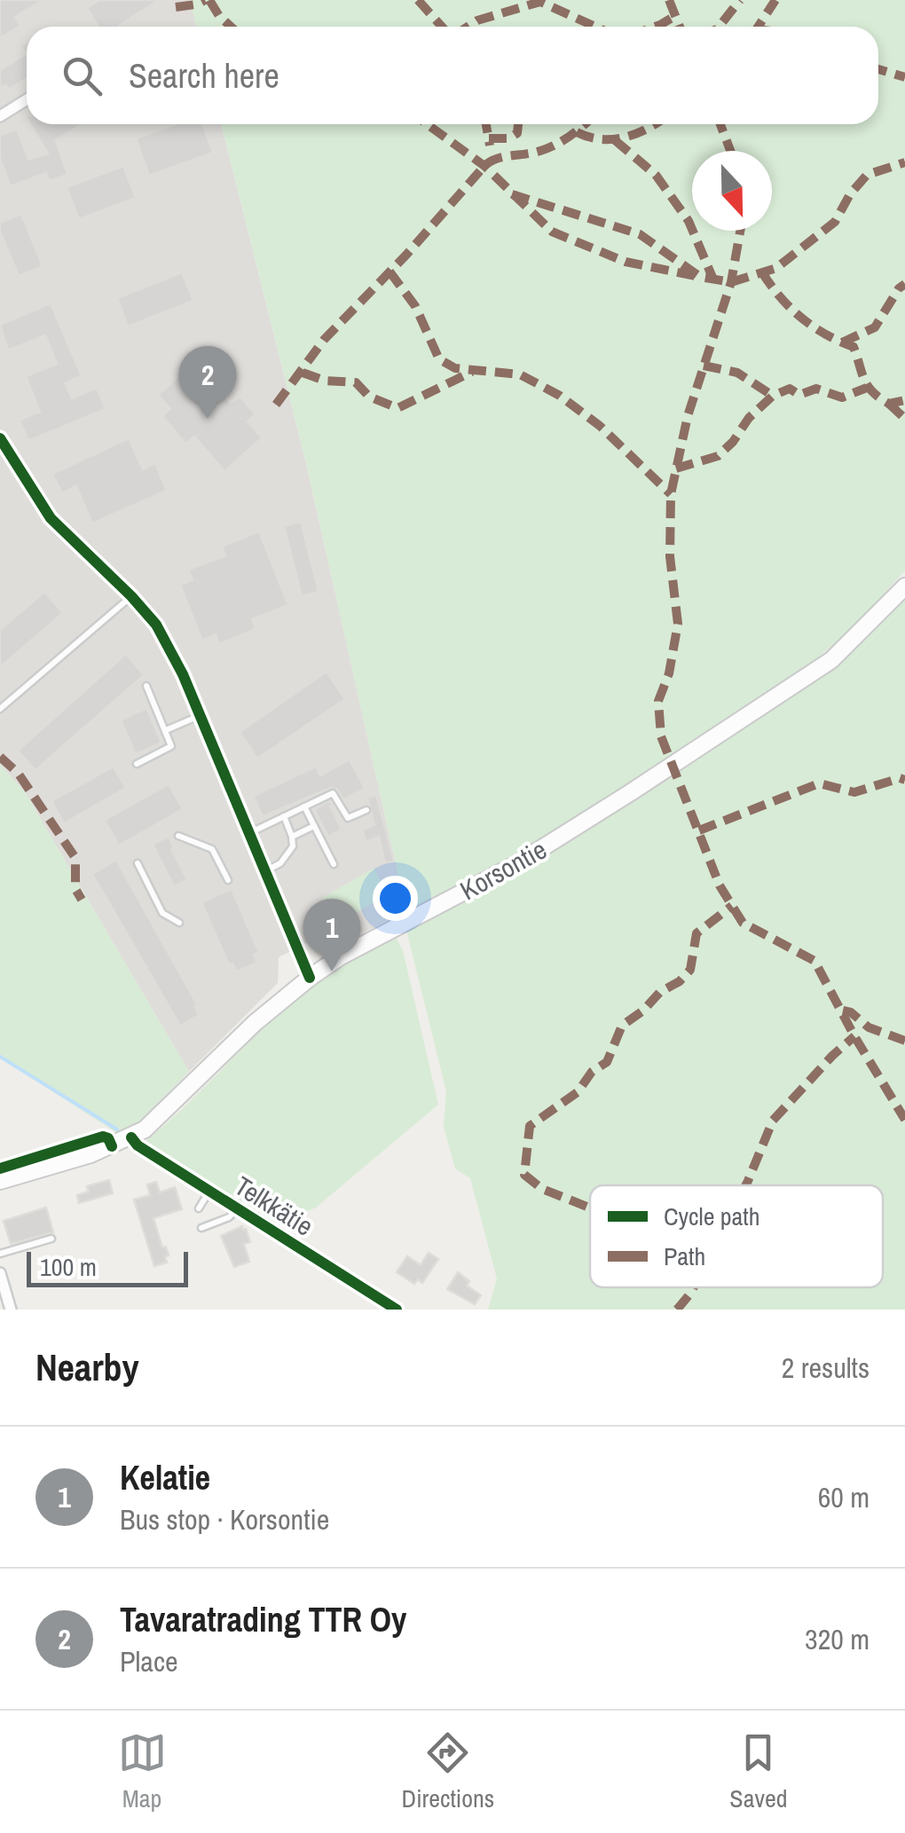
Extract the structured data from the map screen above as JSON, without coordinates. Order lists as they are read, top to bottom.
{
  "streets": {
    "main road": ["Korsontie"],
    "street": ["Telkkätie"]
  },
  "crossings": [
    ["Korsontie", "Telkkätie"]
  ],
  "legend": ["Cycle path", "Path"],
  "scale_bar": "100 m",
  "north": "bottom",
  "page": {
    "search": "Search here",
    "pins": ["2", "1"],
    "scale": "100 m",
    "heading": ["Nearby", "2 results"],
    "list": [
      {
        "mark": "1",
        "name": "Kelatie",
        "note": "Bus stop · Korsontie",
        "value": "60 m"
      },
      {
        "mark": "2",
        "name": "Tavaratrading TTR Oy",
        "note": "Place",
        "value": "320 m"
      }
    ],
    "nav": ["Map", "Directions", "Saved"]
  }
}
